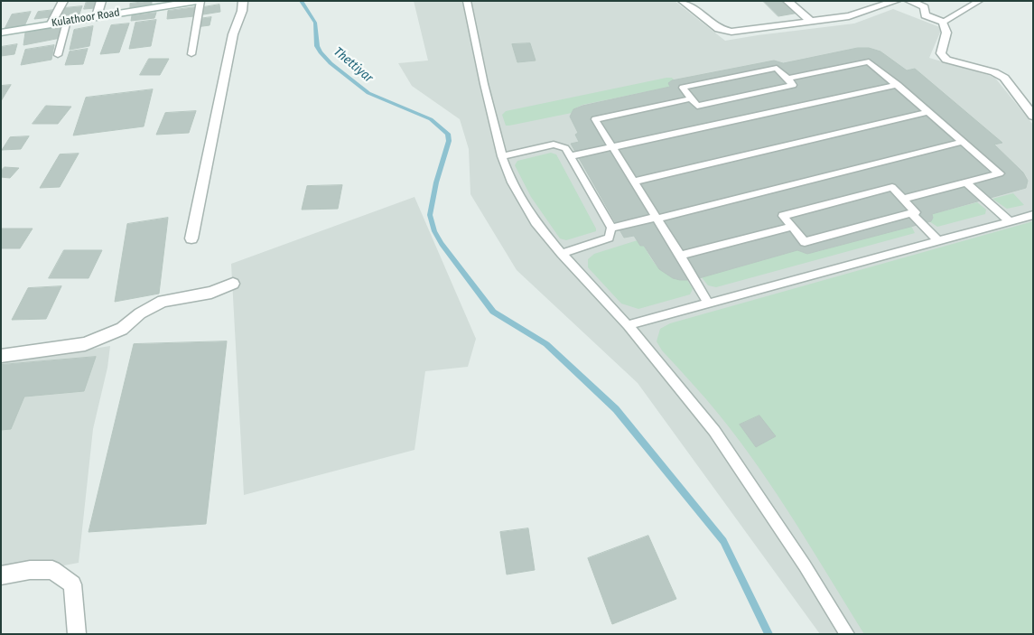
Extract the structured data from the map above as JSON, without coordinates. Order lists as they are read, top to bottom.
{
  "streets": {
    "street": ["Kulathoor Road"]
  },
  "water": ["Thettiyar"]
}
